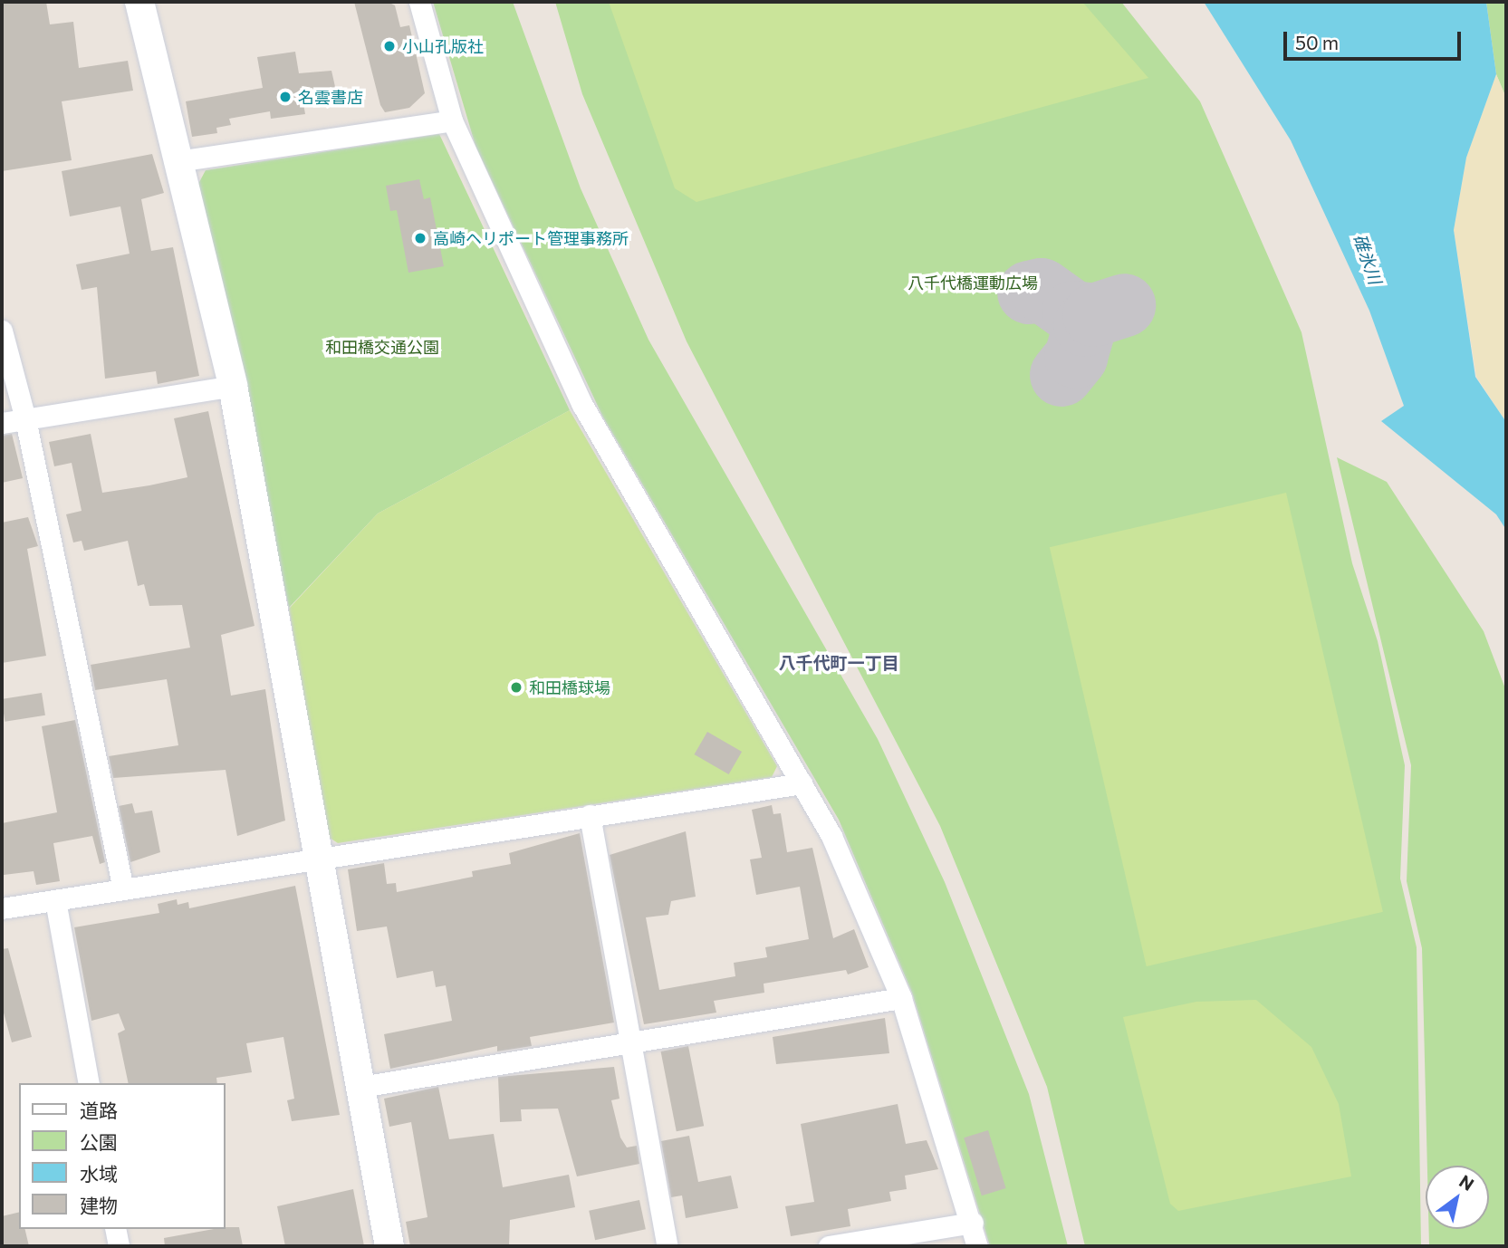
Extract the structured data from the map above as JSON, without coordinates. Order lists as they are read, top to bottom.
{
  "districts": ["八千代町一丁目"],
  "water": ["碓氷川"],
  "parks": ["八千代橋運動広場", "和田橋交通公園"],
  "places": [
    "小山孔版社",
    "名雲書店",
    "高崎ヘリポート管理事務所",
    "和田橋球場"
  ],
  "legend": [
    "道路",
    "公園",
    "水域",
    "建物"
  ],
  "scale_bar": "50 m",
  "north": "top right"
}
